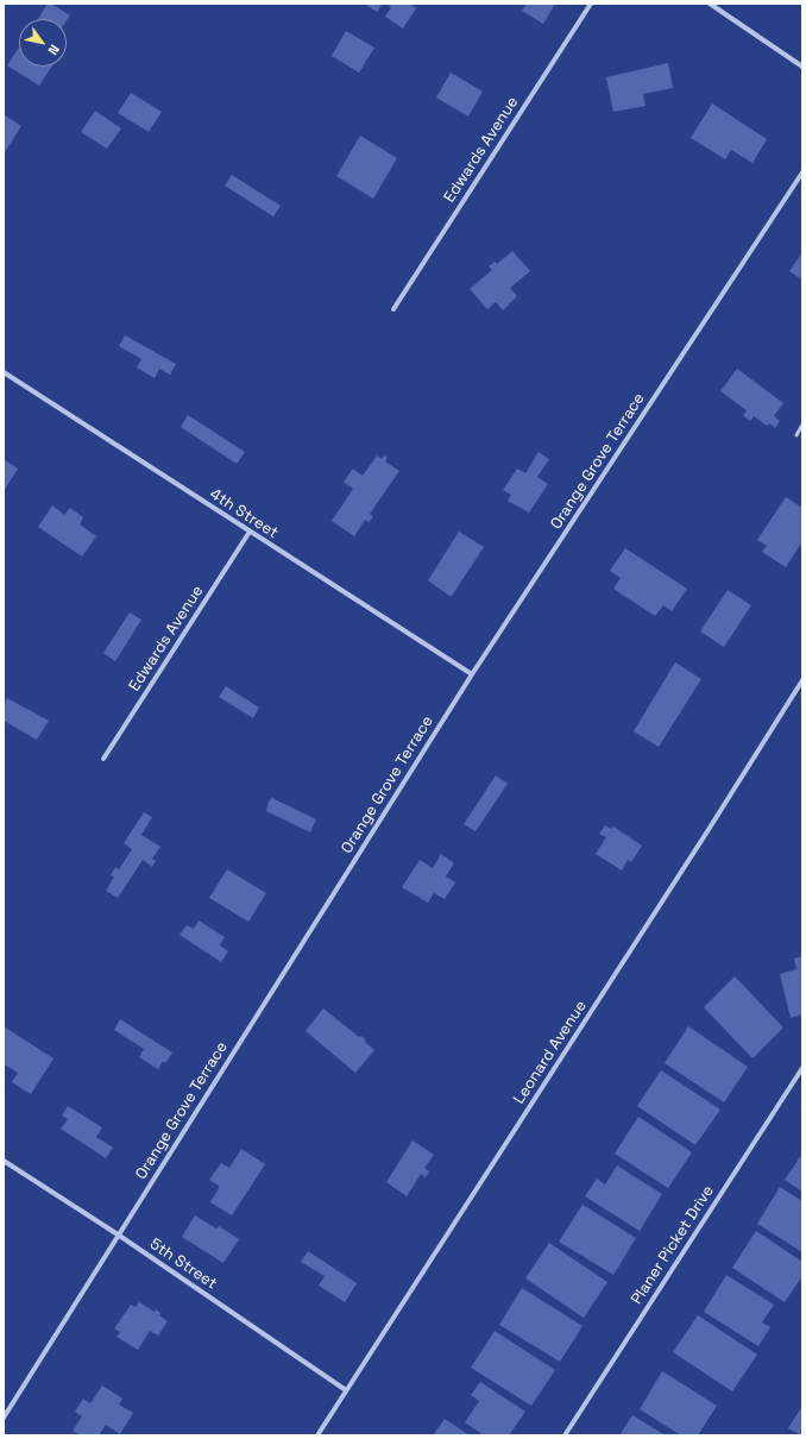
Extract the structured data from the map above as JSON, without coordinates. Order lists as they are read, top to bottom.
{
  "streets": {
    "street": [
      "Edwards Avenue",
      "Orange Grove Terrace",
      "4th Street",
      "Leonard Avenue",
      "Planer Picket Drive",
      "5th Street"
    ]
  },
  "crossings": [
    ["Edwards Avenue", "4th Street"],
    ["Orange Grove Terrace", "4th Street"],
    ["Orange Grove Terrace", "5th Street"],
    ["Leonard Avenue", "5th Street"]
  ],
  "north": "bottom right"
}
